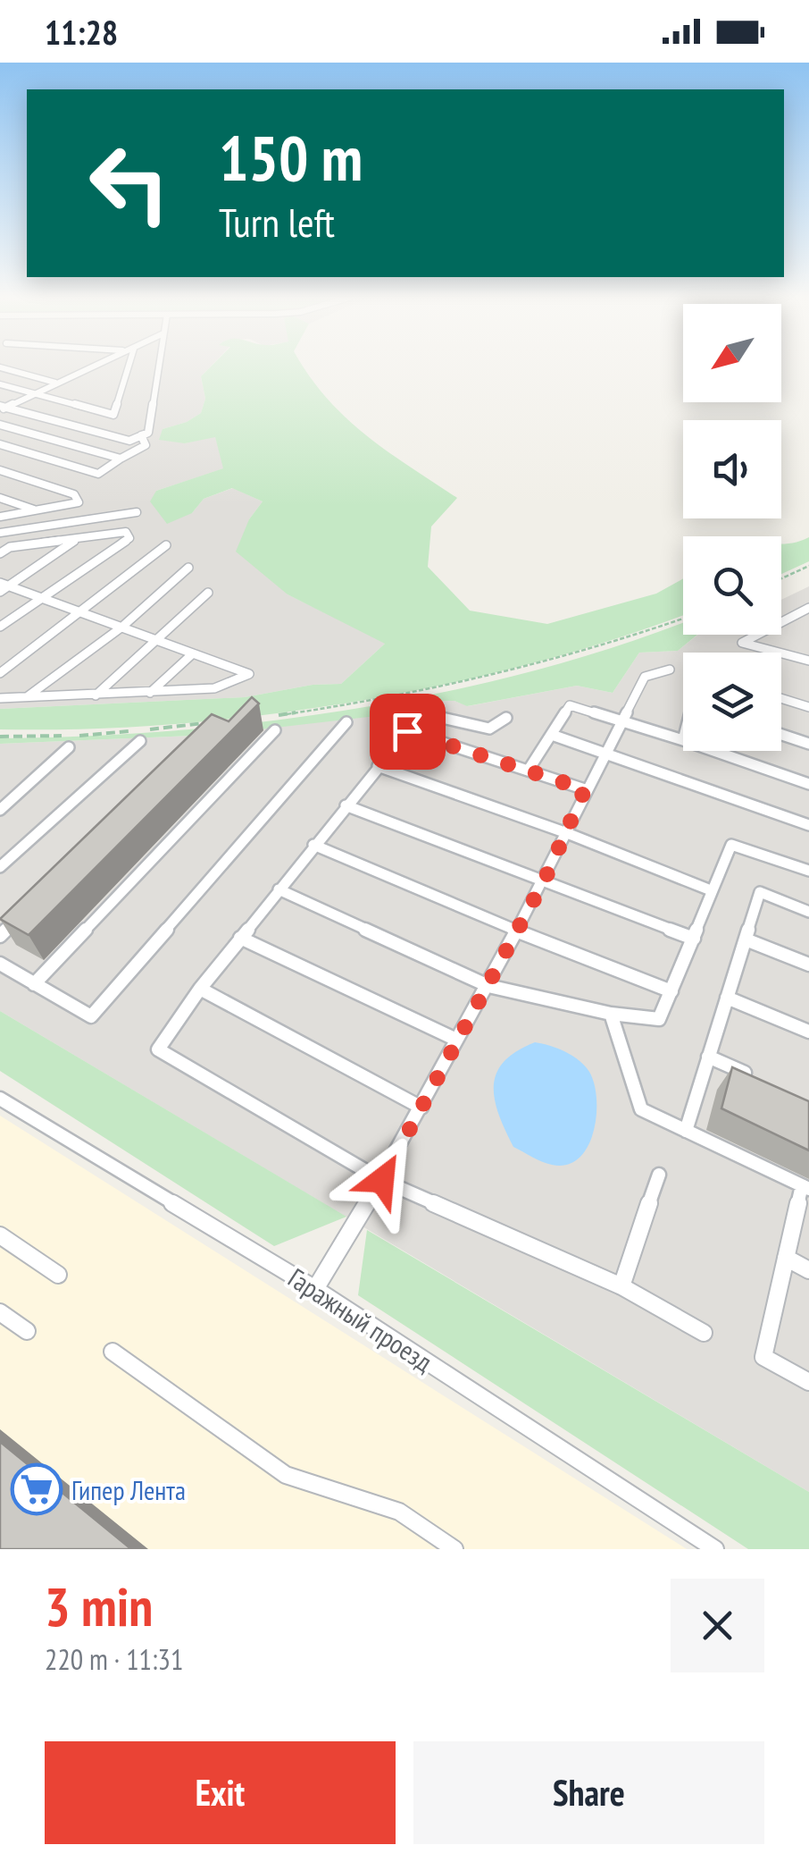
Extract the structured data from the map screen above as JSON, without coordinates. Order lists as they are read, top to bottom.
{
  "streets": {
    "lane": ["Гаражный проезд"]
  },
  "places": {
    "supermarket": ["Гипер Лента"]
  },
  "north": "bottom left",
  "page": {
    "status": "11:28",
    "turn": ["150 m", "Turn left"],
    "heading": ["3 min", "220 m · 11:31"],
    "buttons": ["Exit", "Share"]
  }
}
